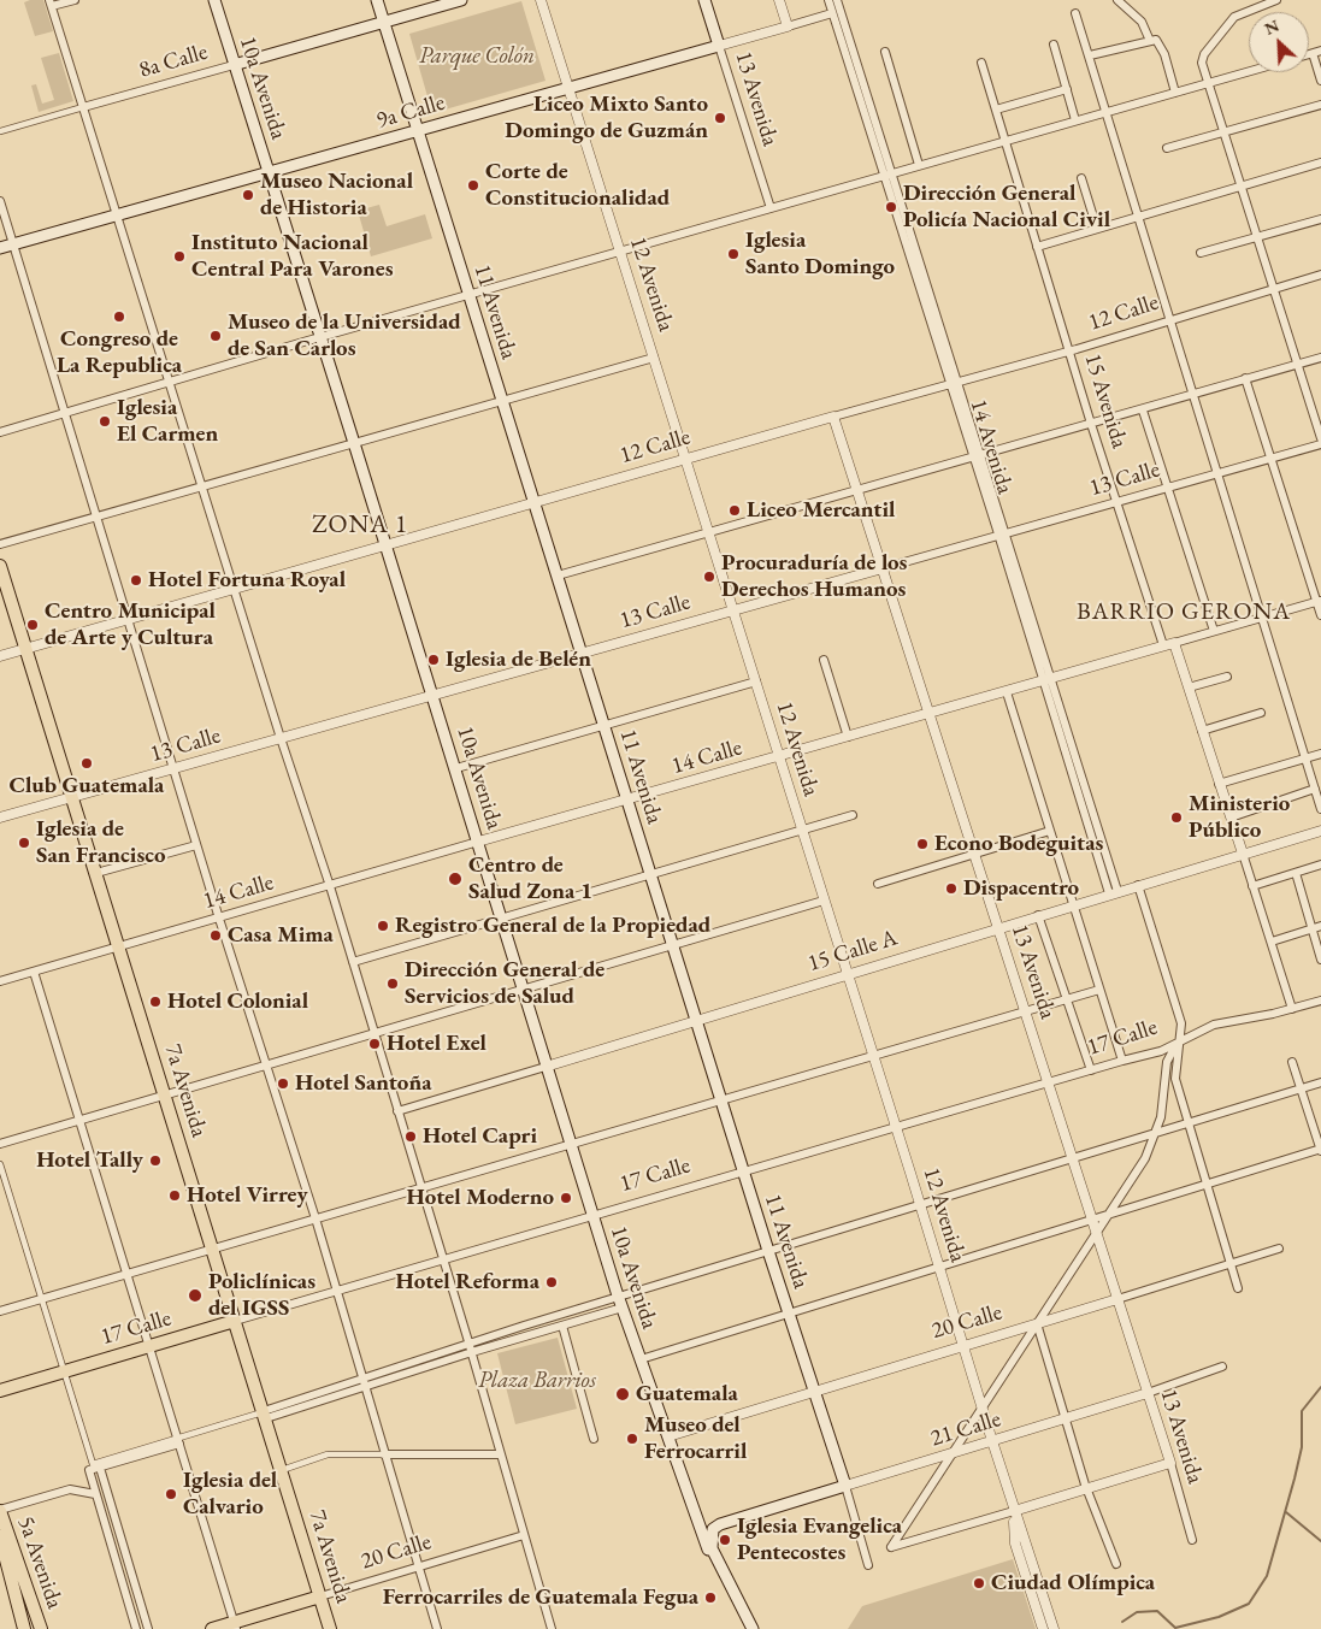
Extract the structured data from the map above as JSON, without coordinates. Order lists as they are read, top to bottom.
{
  "streets": {
    "main road": [
      "8a Calle",
      "10a Avenida",
      "13 Avenida",
      "9a Calle",
      "11 Avenida",
      "17 Calle",
      "7a Avenida",
      "20 Calle",
      "21 Calle",
      "5a Avenida"
    ],
    "street": [
      "12 Avenida",
      "12 Calle",
      "15 Avenida",
      "14 Avenida",
      "13 Calle",
      "14 Calle",
      "15 Calle A"
    ]
  },
  "crossings": [
    ["8a Calle", "10a Avenida"],
    ["8a Calle", "11 Avenida"],
    ["10a Avenida", "9a Calle"],
    ["10a Avenida", "12 Calle"],
    ["10a Avenida", "13 Calle"],
    ["10a Avenida", "14 Calle"],
    ["10a Avenida", "15 Calle A"],
    ["10a Avenida", "17 Calle"],
    ["10a Avenida", "20 Calle"],
    ["13 Avenida", "9a Calle"],
    ["13 Avenida", "12 Calle"],
    ["13 Avenida", "13 Calle"],
    ["13 Avenida", "14 Calle"],
    ["13 Avenida", "15 Calle A"],
    ["13 Avenida", "17 Calle"],
    ["13 Avenida", "20 Calle"],
    ["13 Avenida", "21 Calle"],
    ["9a Calle", "12 Avenida"],
    ["9a Calle", "11 Avenida"],
    ["9a Calle", "14 Avenida"],
    ["12 Avenida", "12 Calle"],
    ["12 Avenida", "13 Calle"],
    ["12 Avenida", "14 Calle"],
    ["12 Avenida", "15 Calle A"],
    ["12 Avenida", "17 Calle"],
    ["12 Avenida", "20 Calle"],
    ["12 Avenida", "21 Calle"],
    ["11 Avenida", "12 Calle"],
    ["11 Avenida", "13 Calle"],
    ["11 Avenida", "14 Calle"],
    ["11 Avenida", "15 Calle A"],
    ["11 Avenida", "17 Calle"],
    ["11 Avenida", "20 Calle"],
    ["11 Avenida", "21 Calle"],
    ["12 Calle", "15 Avenida"],
    ["12 Calle", "14 Avenida"],
    ["12 Calle", "7a Avenida"],
    ["15 Avenida", "13 Calle"],
    ["15 Avenida", "14 Calle"],
    ["14 Avenida", "13 Calle"],
    ["14 Avenida", "14 Calle"],
    ["14 Avenida", "15 Calle A"],
    ["13 Calle", "7a Avenida"],
    ["14 Calle", "7a Avenida"],
    ["17 Calle", "7a Avenida"],
    ["7a Avenida", "20 Calle"]
  ],
  "districts": ["ZONA 1", "BARRIO GERONA"],
  "parks": ["Parque Colón", "Plaza Barrios"],
  "places": [
    "Liceo Mixto Santo Domingo de Guzmán",
    "Corte de Constitucionalidad",
    "Museo Nacional de Historia",
    "Dirección General Policía Nacional Civil",
    "Iglesia Santo Domingo",
    "Instituto Nacional Central Para Varones",
    "Congreso de La Republica",
    "Museo de la Universidad de San Carlos",
    "Iglesia El Carmen",
    "Liceo Mercantil",
    "Procuraduría de los Derechos Humanos",
    "Hotel Fortuna Royal",
    "Centro Municipal de Arte y Cultura",
    "Iglesia de Belén",
    "Club Guatemala",
    "Ministerio Público",
    "Iglesia de San Francisco",
    "Econo Bodeguitas",
    "Centro de Salud Zona 1",
    "Dispacentro",
    "Registro General de la Propiedad",
    "Casa Mima",
    "Dirección General de Servicios de Salud",
    "Hotel Colonial",
    "Hotel Exel",
    "Hotel Santoña",
    "Hotel Capri",
    "Hotel Tally",
    "Hotel Virrey",
    "Hotel Moderno",
    "Hotel Reforma",
    "Policlínicas del IGSS",
    "Guatemala",
    "Museo del Ferrocarril",
    "Iglesia del Calvario",
    "Iglesia Evangelica Pentecostes",
    "Ciudad Olímpica",
    "Ferrocarriles de Guatemala Fegua"
  ],
  "north": "top left"
}
